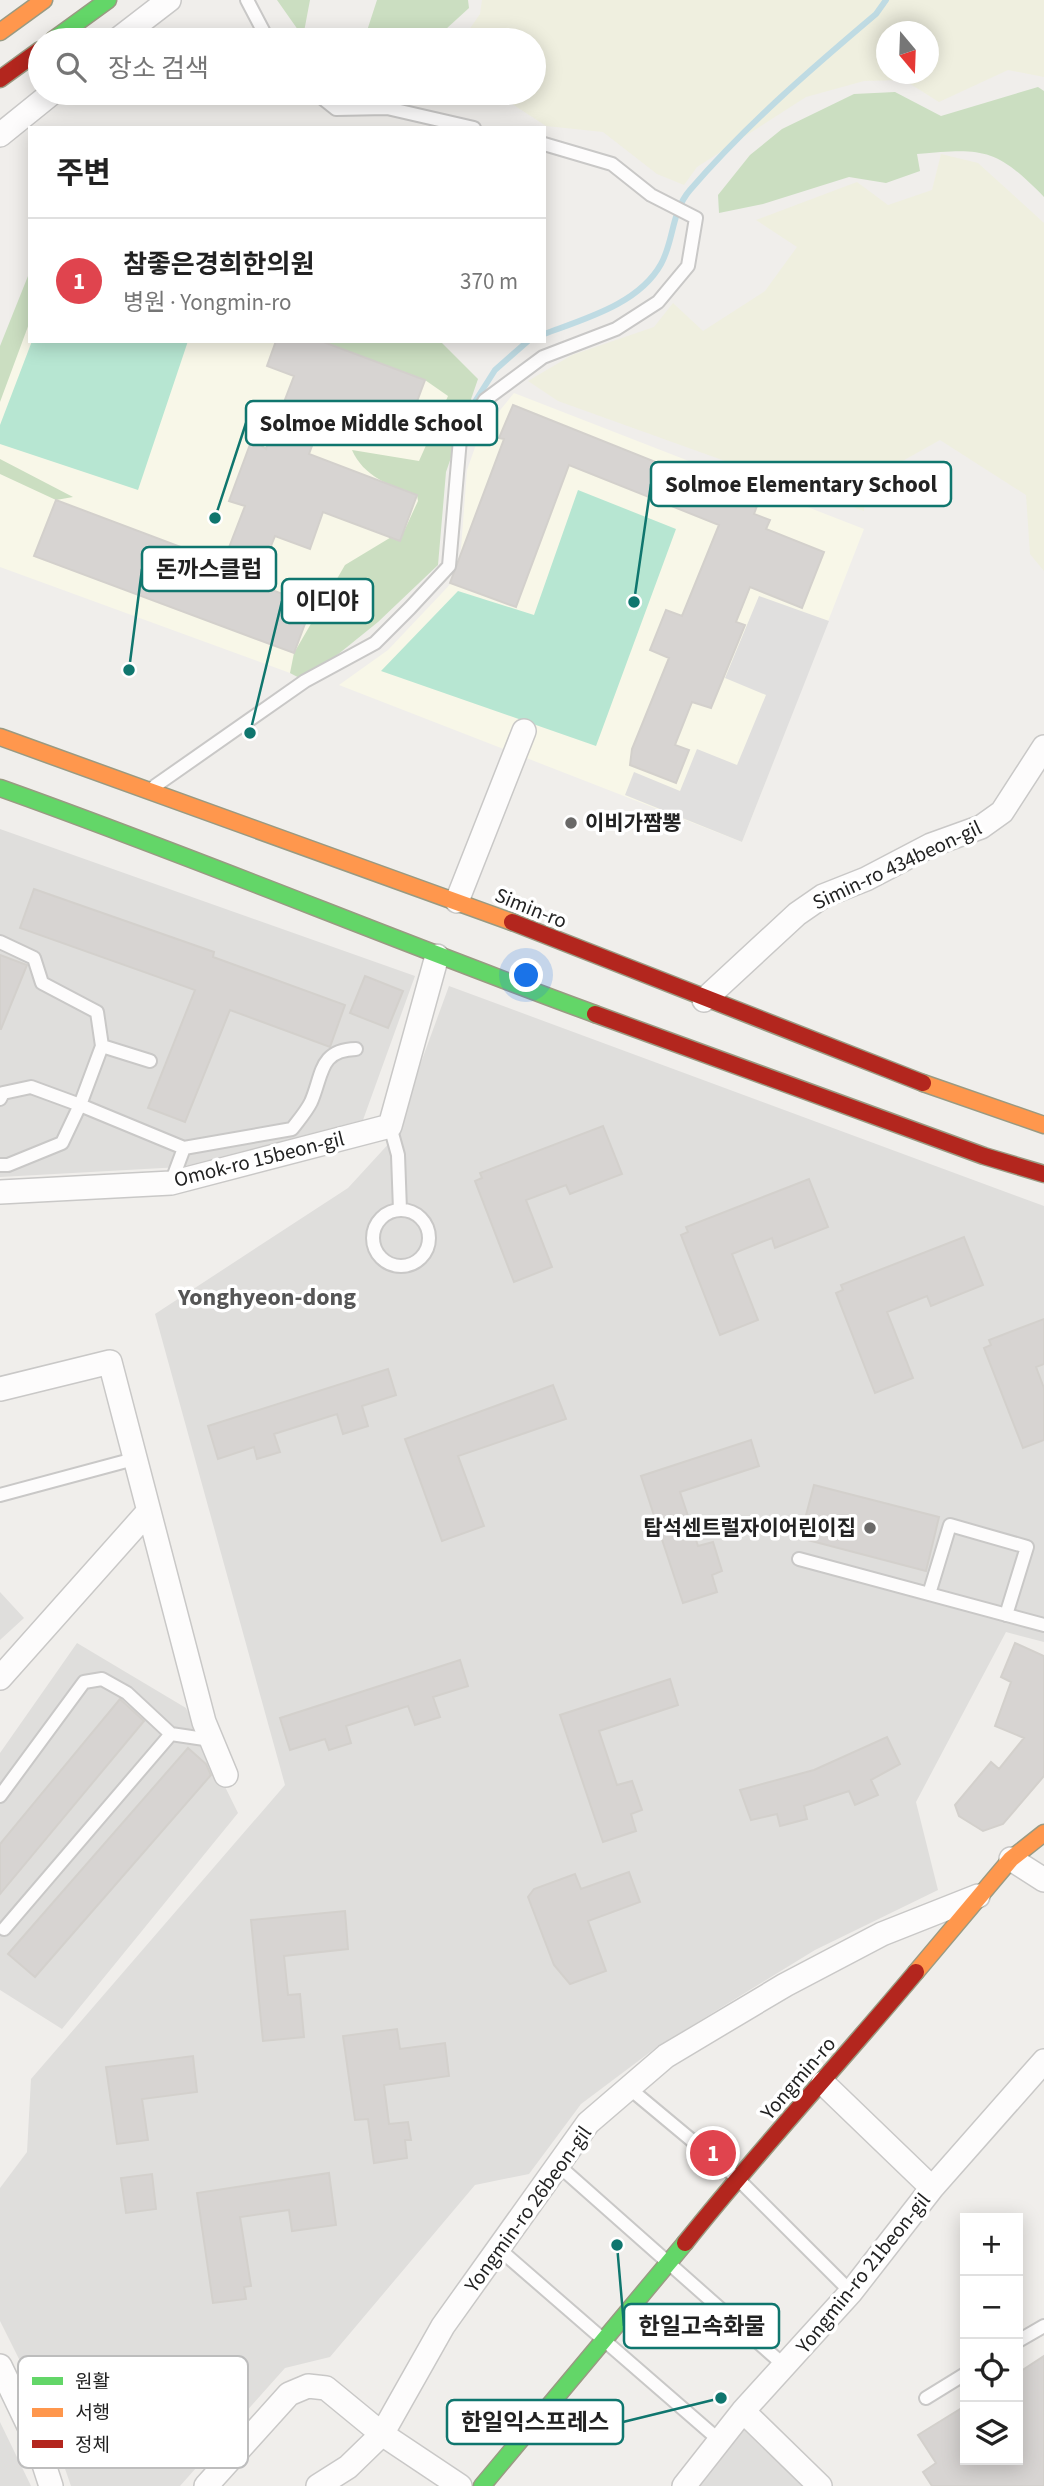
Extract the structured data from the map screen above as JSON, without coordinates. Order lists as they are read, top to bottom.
{
  "streets": {
    "main road": ["Simin-ro", "Yongmin-ro"],
    "street": [
      "Simin-ro 434beon-gil",
      "Omok-ro 15beon-gil",
      "Yongmin-ro 26beon-gil",
      "Yongmin-ro 21beon-gil"
    ]
  },
  "crossings": [
    ["Simin-ro 434beon-gil", "Simin-ro"],
    ["Yongmin-ro", "Yongmin-ro 26beon-gil"]
  ],
  "districts": ["Yonghyeon-dong"],
  "places": [
    "Solmoe Middle School",
    "Solmoe Elementary School",
    "돈까스클럽",
    "이디야",
    "이비가짬뽕",
    "탑석센트럴자이어린이집",
    "한일고속화물",
    "한일익스프레스"
  ],
  "legend": ["원활", "서행", "정체"],
  "north": "bottom",
  "page": {
    "search": "장소 검색",
    "heading": "주변",
    "list": [
      {
        "mark": "1",
        "name": "참좋은경희한의원",
        "note": "병원 · Yongmin-ro",
        "value": "370 m"
      }
    ],
    "pins": "1",
    "map_buttons": ["+", "−"]
  }
}
